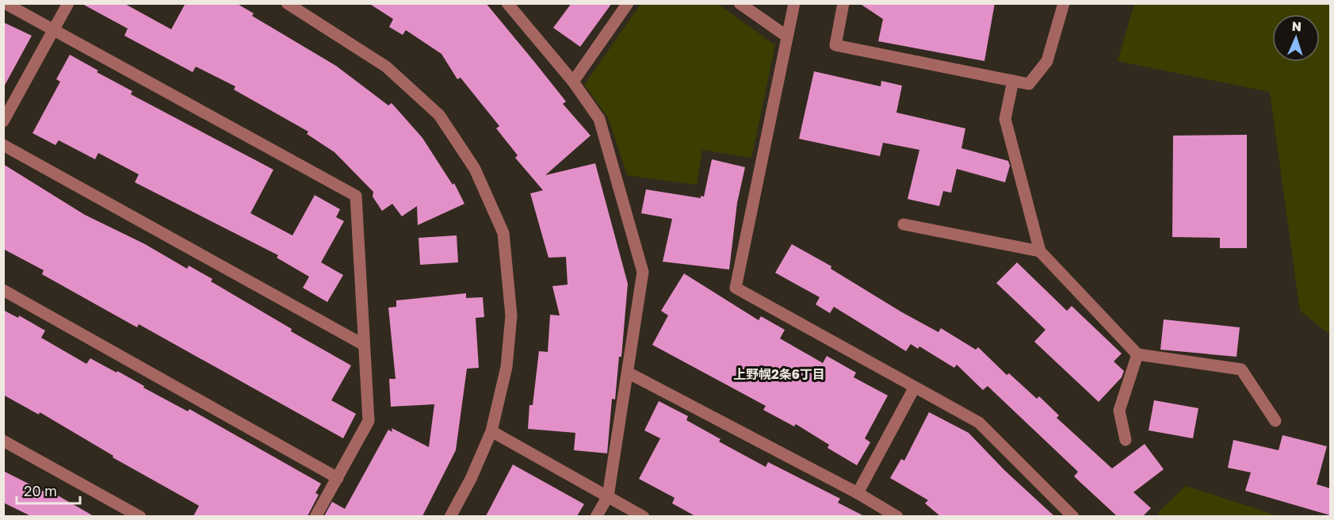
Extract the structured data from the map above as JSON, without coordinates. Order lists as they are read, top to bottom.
{
  "districts": ["上野幌2条6丁目"],
  "scale_bar": "20 m",
  "north": "top"
}
